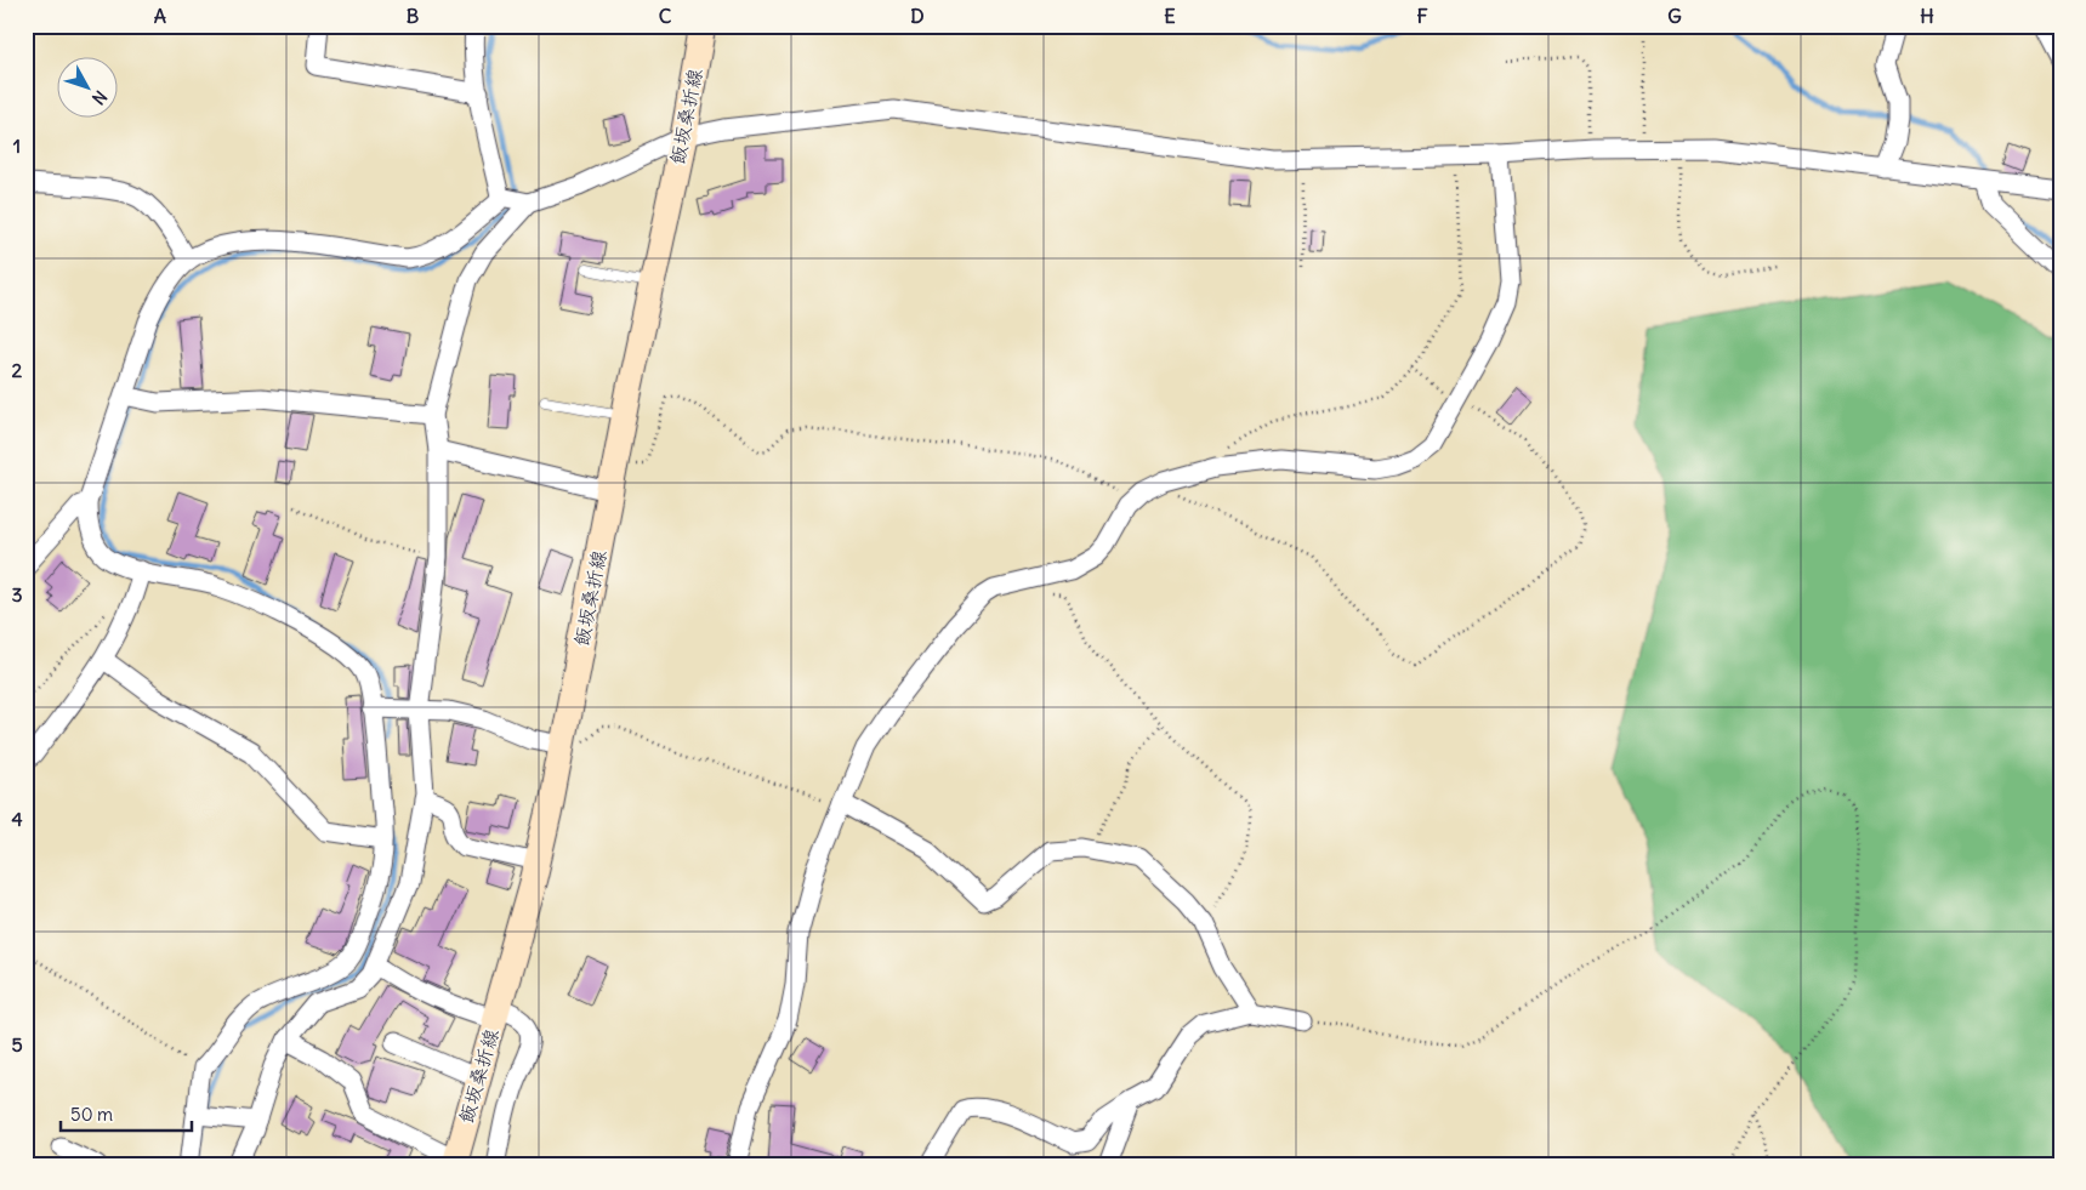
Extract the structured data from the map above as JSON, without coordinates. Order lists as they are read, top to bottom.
{
  "streets": {
    "main road": ["飯坂桑折線"]
  },
  "scale_bar": "50 m",
  "north": "bottom right",
  "grid": {
    "columns": [
      "A",
      "B",
      "C",
      "D",
      "E",
      "F",
      "G",
      "H"
    ],
    "rows": [
      "1",
      "2",
      "3",
      "4",
      "5"
    ]
  }
}
